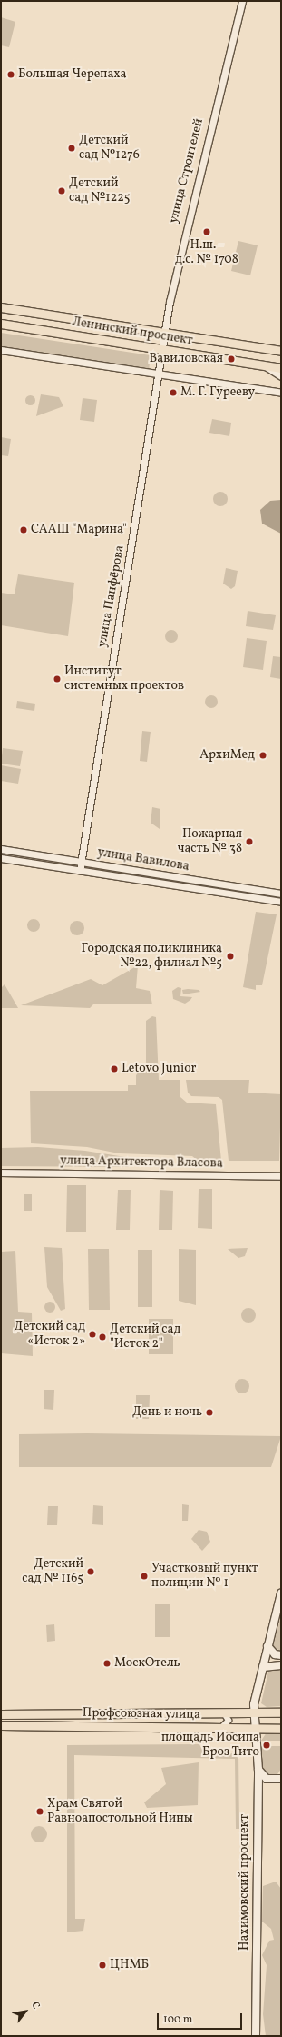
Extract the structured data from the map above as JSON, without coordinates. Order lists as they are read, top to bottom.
{
  "streets": {
    "main road": ["Ленинский проспект", "Профсоюзная улица", "Нахимовский проспект"],
    "street": [
      "улица Строителей",
      "улица Панфёрова",
      "улица Вавилова",
      "улица Архитектора Власова"
    ]
  },
  "crossings": [
    ["улица Строителей", "Ленинский проспект"],
    ["улица Строителей", "улица Панфёрова"],
    ["Ленинский проспект", "улица Панфёрова"],
    ["улица Панфёрова", "улица Вавилова"],
    ["Профсоюзная улица", "Нахимовский проспект"]
  ],
  "places": [
    "Большая Черепаха",
    "Детский сад №1276",
    "Детский сад №1225",
    "Н.ш. - д.с. № 1708",
    "Вавиловская",
    "М. Г. Гурееву",
    "СААШ \"Марина\"",
    "Институт системных проектов",
    "АрхиМед",
    "Пожарная часть № 38",
    "Городская поликлиника №22, филиал №5",
    "Letovo Junior",
    "Детский сад «Исток 2»",
    "Детский сад \"Исток 2\"",
    "День и ночь",
    "Детский сад № 1165",
    "Участковый пункт полиции № 1",
    "МоскOтель",
    "площадь Иосипа Броз Тито",
    "Храм Святой Равноапостольной Нины",
    "ЦНМБ"
  ],
  "scale_bar": "100 m",
  "north": "top right"
}
